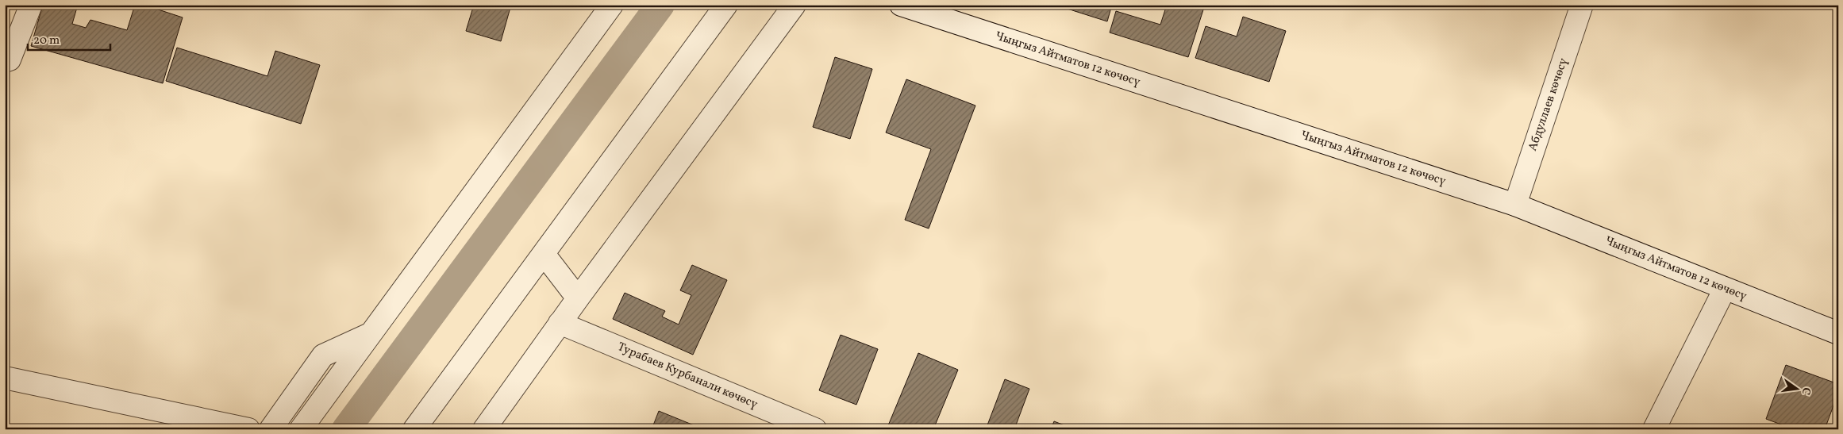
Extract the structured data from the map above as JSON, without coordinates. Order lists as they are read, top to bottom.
{
  "streets": {
    "street": ["Чыңгыз Айтматов 12 көчөсү", "Абдуллаев көчөсү", "Турабаев Курбанали көчөсү"]
  },
  "crossings": [
    ["Чыңгыз Айтматов 12 көчөсү", "Абдуллаев көчөсү"]
  ],
  "scale_bar": "20 m",
  "north": "right"
}
